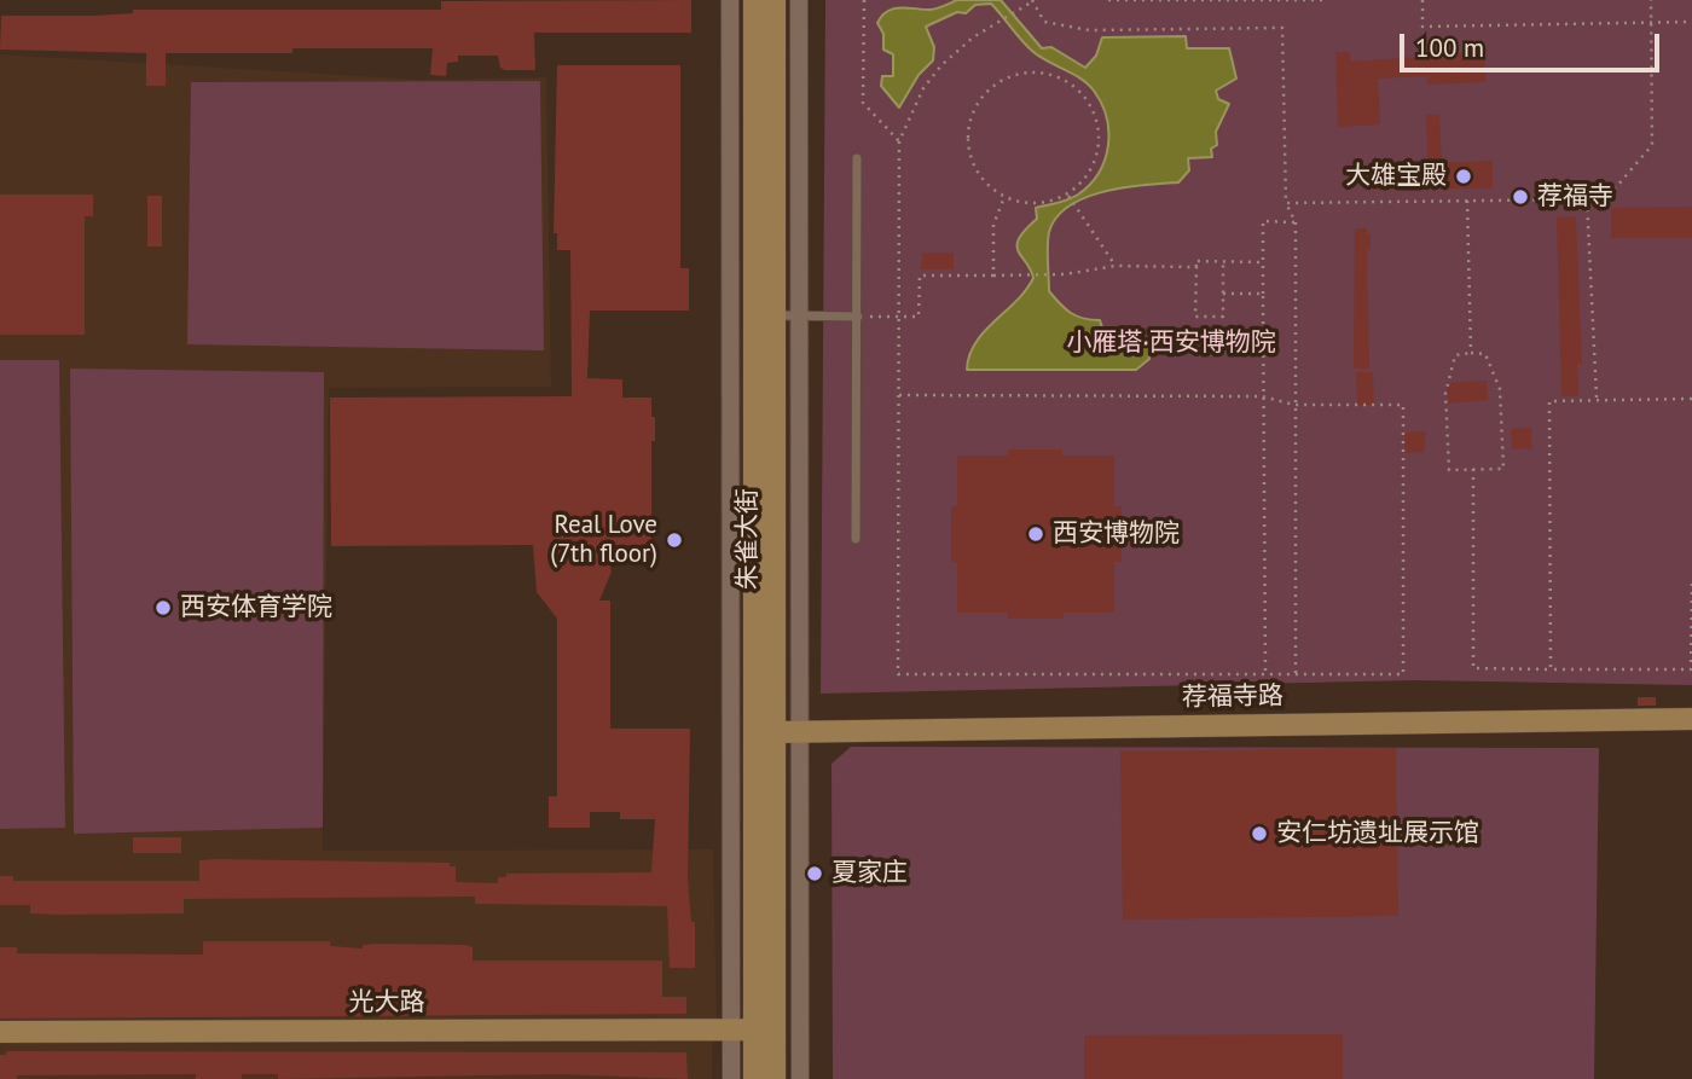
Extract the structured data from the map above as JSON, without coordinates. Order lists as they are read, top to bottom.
{
  "streets": {
    "main road": ["朱雀大街", "荐福寺路", "光大路"]
  },
  "crossings": [
    ["朱雀大街", "荐福寺路"],
    ["朱雀大街", "光大路"]
  ],
  "parks": ["小雁塔·西安博物院"],
  "places": [
    "大雄宝殿",
    "荐福寺",
    "西安博物院",
    "Real Love (7th floor)",
    "西安体育学院",
    "安仁坊遗址展示馆",
    "夏家庄"
  ],
  "scale_bar": "100 m"
}
